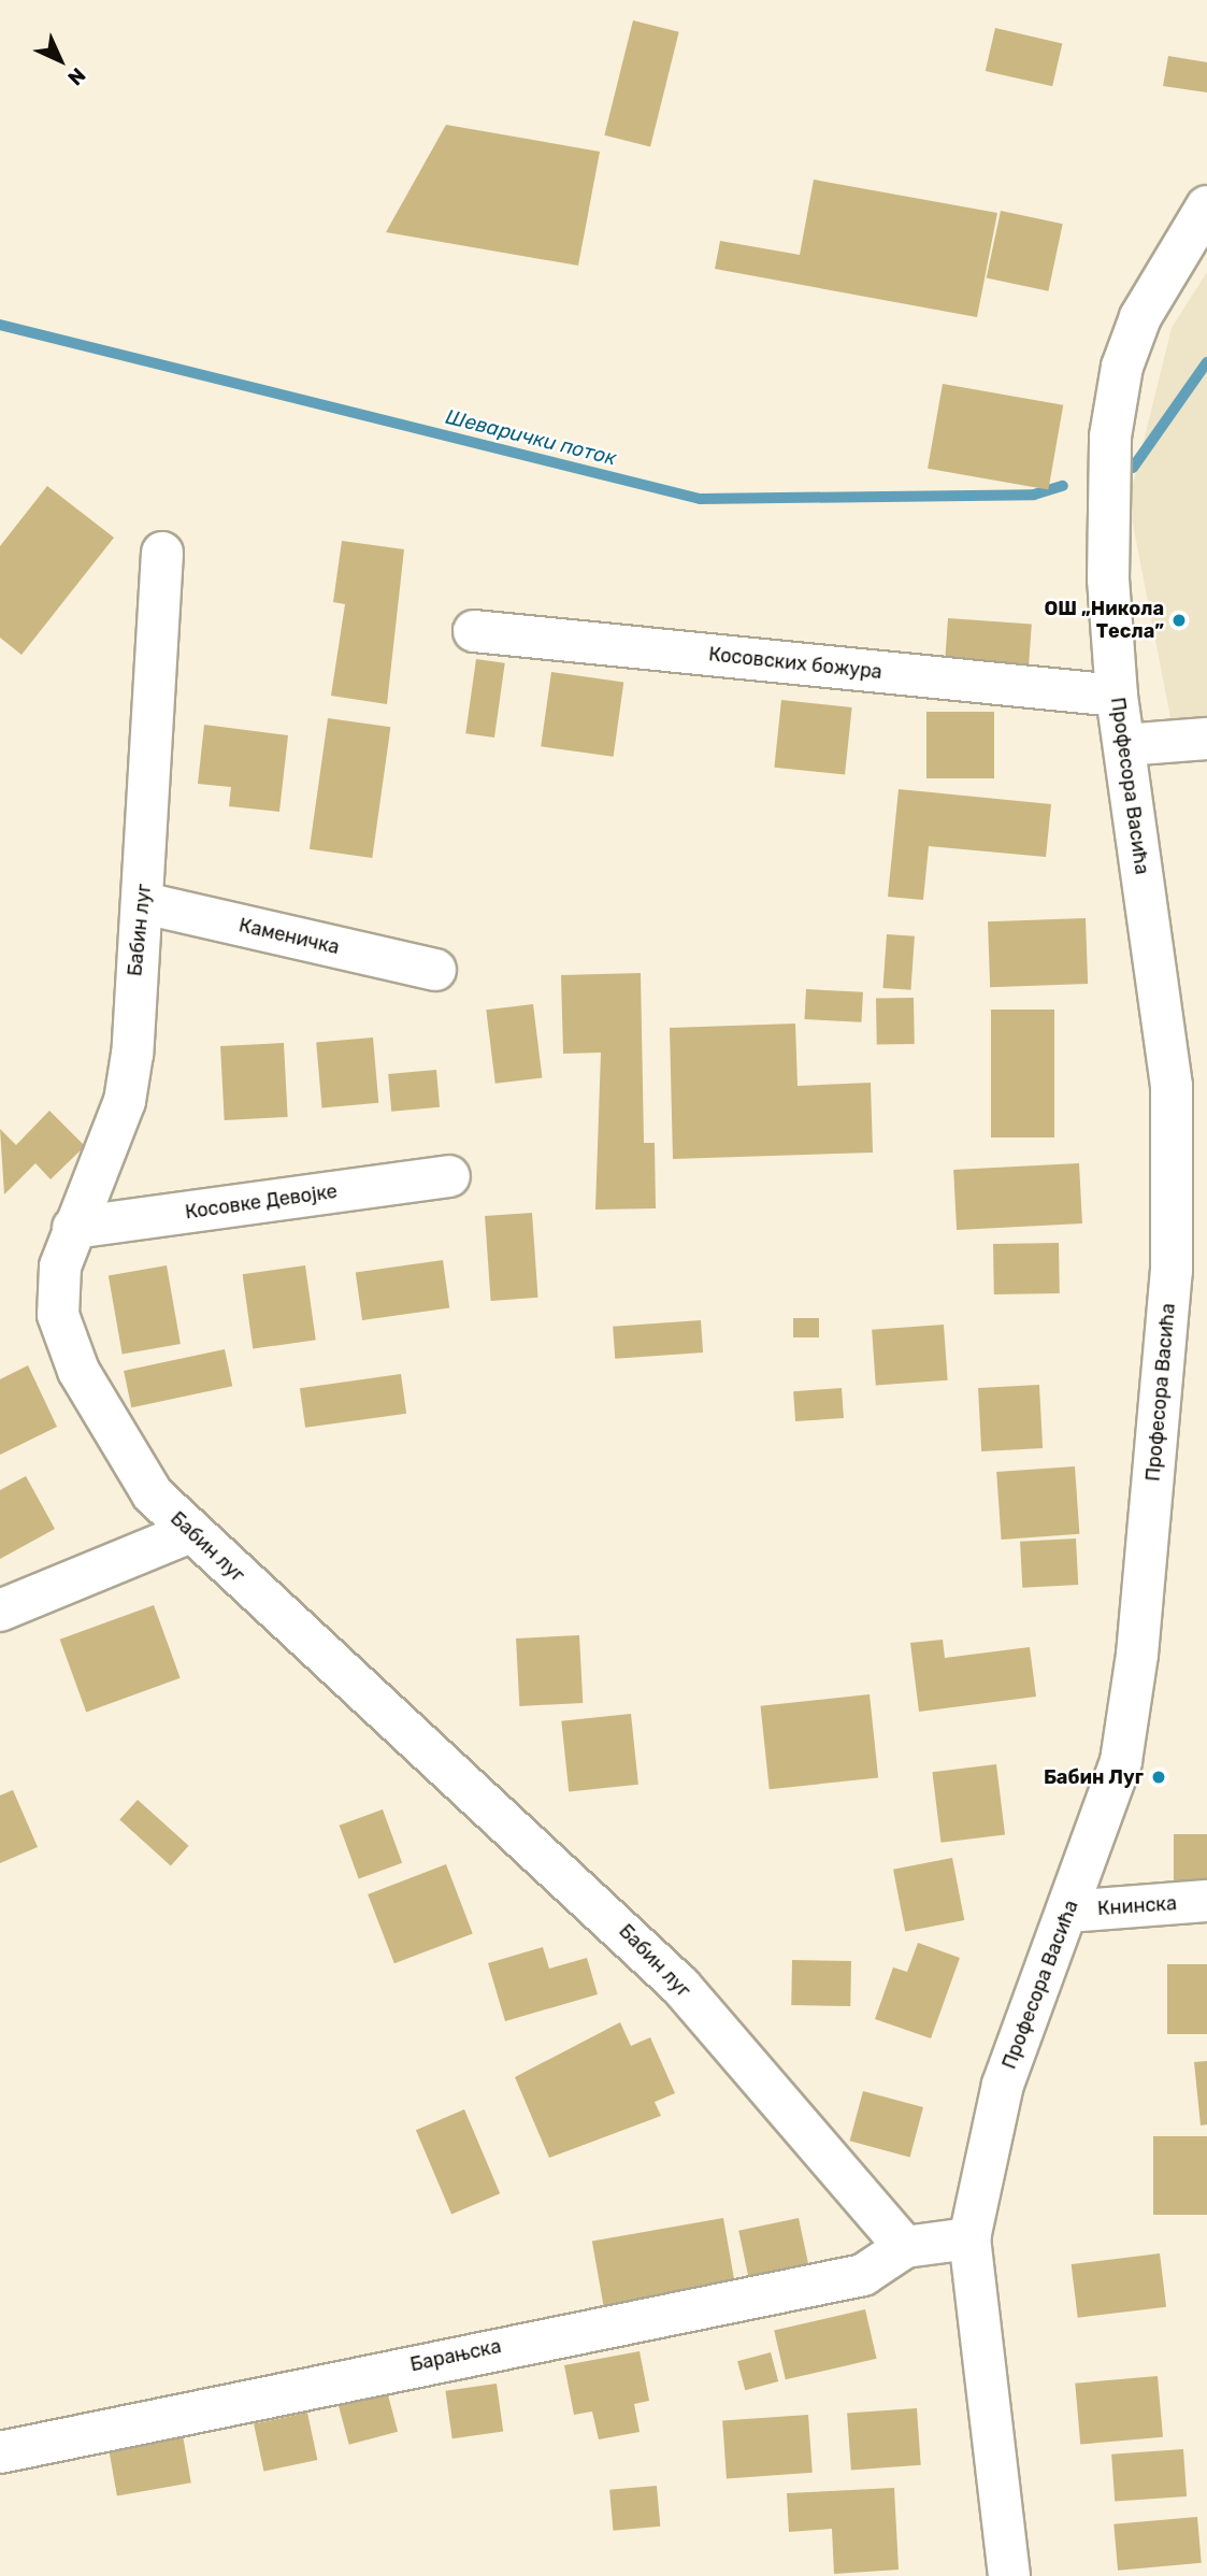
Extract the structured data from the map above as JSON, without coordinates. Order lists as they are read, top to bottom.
{
  "streets": {
    "street": [
      "Косовских божура",
      "Професора Васића",
      "Бабин луг",
      "Каменичка",
      "Косовке Девојке",
      "Книнска",
      "Барањска"
    ]
  },
  "crossings": [
    ["Косовских божура", "Професора Васића"],
    ["Професора Васића", "Книнска"],
    ["Бабин луг", "Каменичка"],
    ["Бабин луг", "Косовке Девојке"],
    ["Бабин луг", "Барањска"]
  ],
  "water": ["Шеварички поток"],
  "places": ["ОШ „Никола Тесла”", "Бабин Луг"],
  "north": "bottom right"
}
